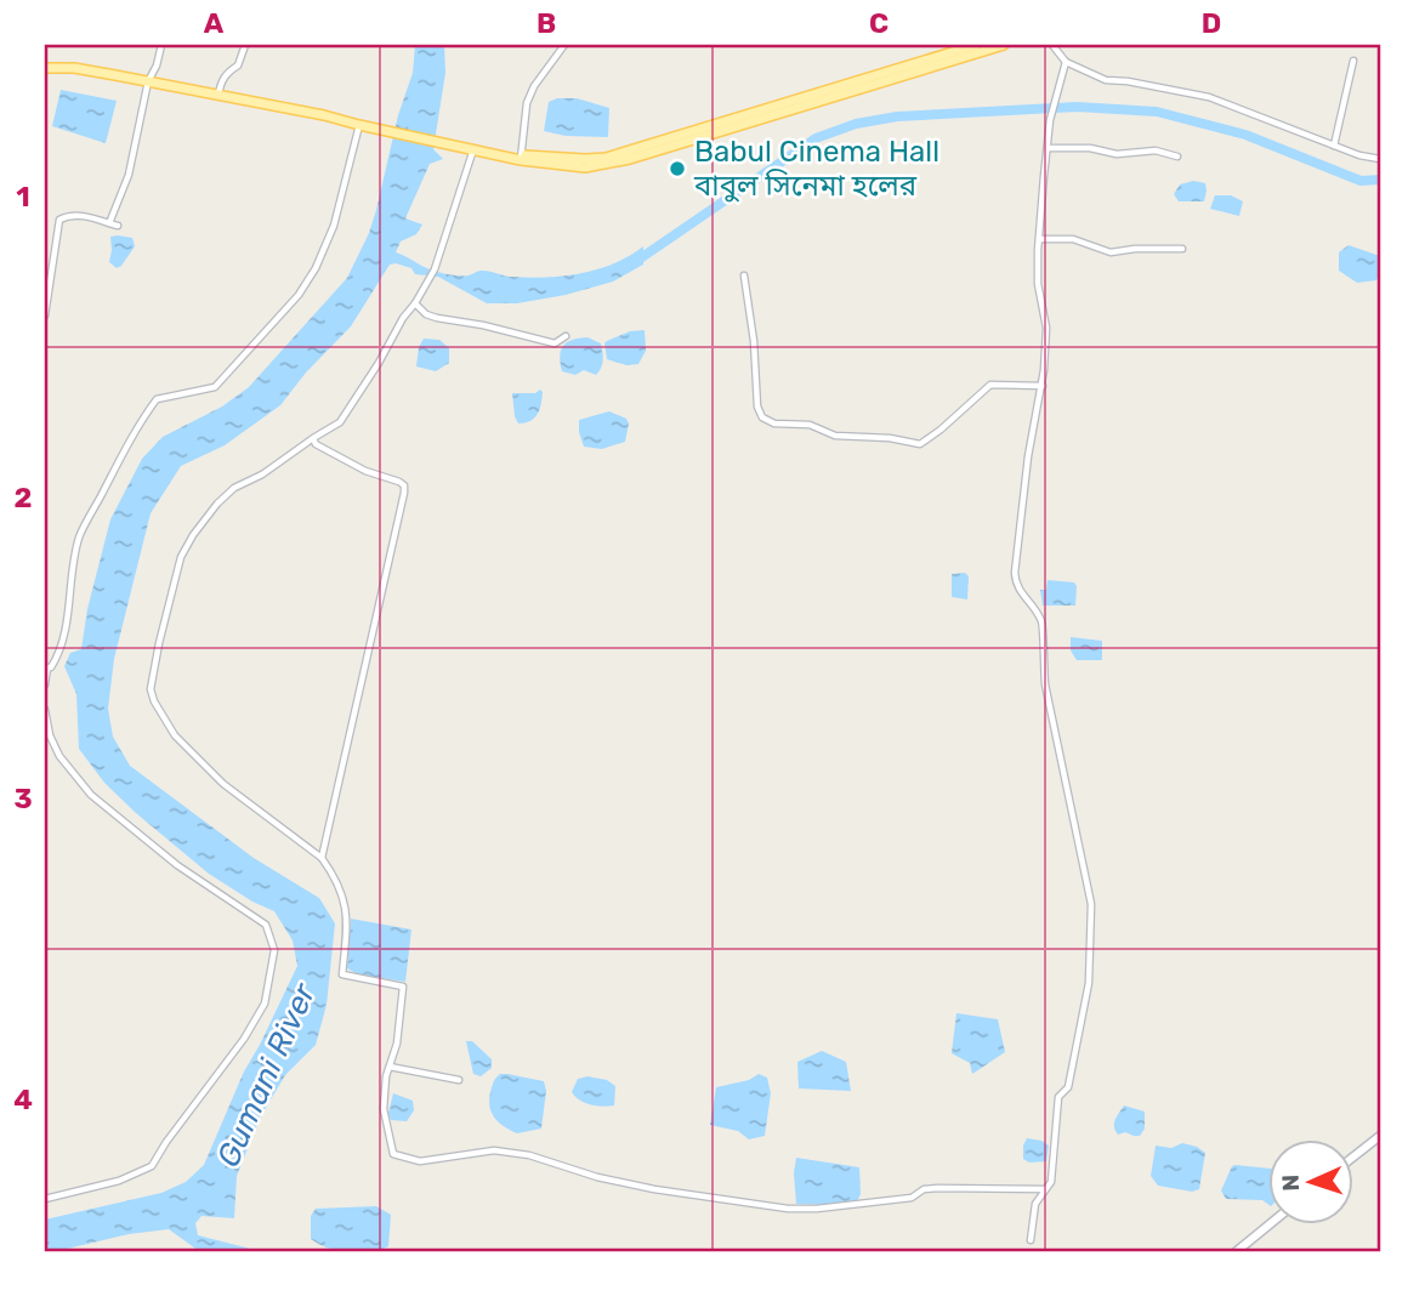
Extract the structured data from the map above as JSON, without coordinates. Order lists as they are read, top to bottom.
{
  "water": ["Gumani River"],
  "places": ["Babul Cinema Hall বাবুল সিনেমা হলের"],
  "north": "left",
  "grid": {
    "columns": [
      "A",
      "B",
      "C",
      "D"
    ],
    "rows": [
      "1",
      "2",
      "3",
      "4"
    ]
  }
}
